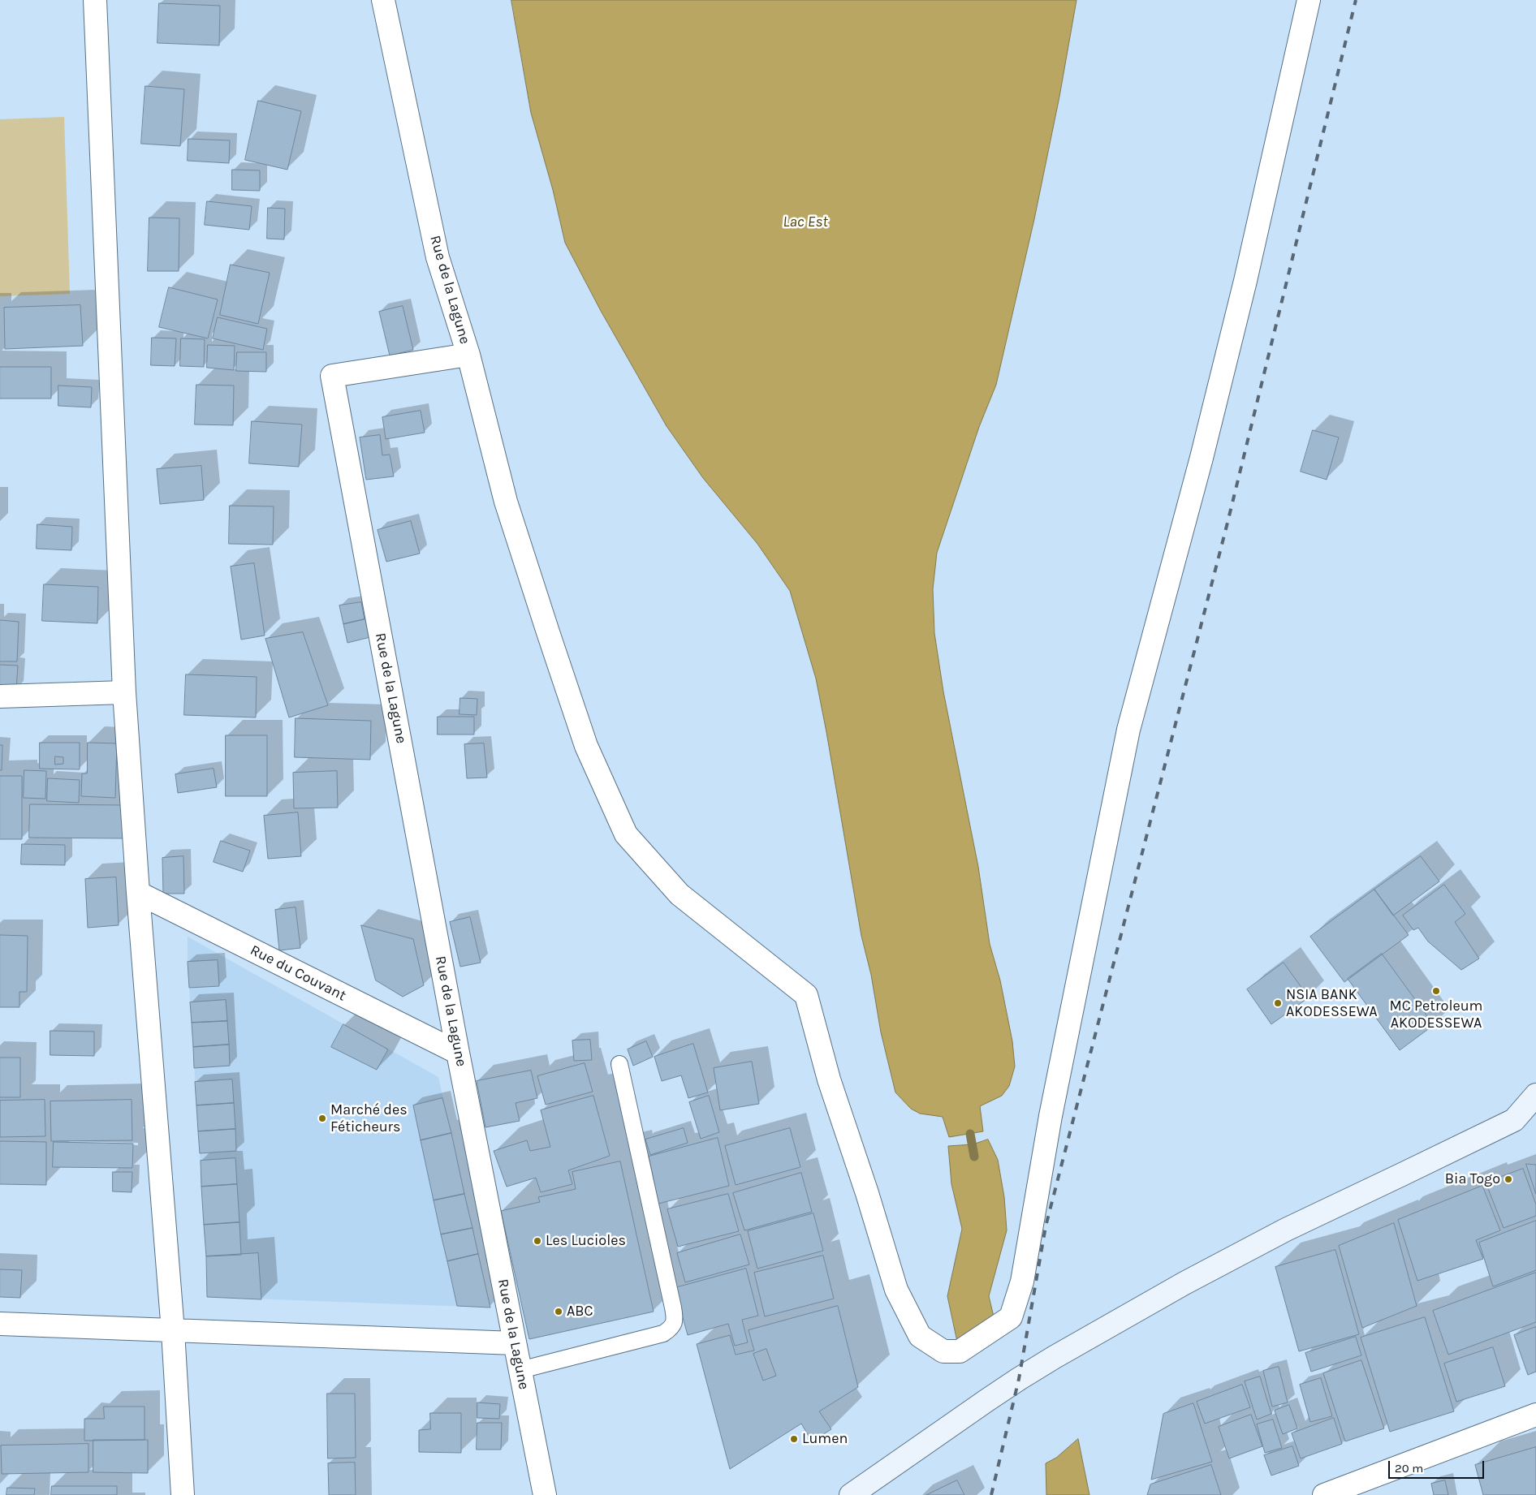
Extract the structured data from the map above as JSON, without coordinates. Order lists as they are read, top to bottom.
{
  "streets": {
    "street": ["Rue de la Lagune", "Rue du Couvant"]
  },
  "crossings": [
    ["Rue de la Lagune", "Rue du Couvant"]
  ],
  "water": ["Lac Est"],
  "places": [
    "MC Petroleum AKODESSEWA",
    "NSIA BANK AKODESSEWA",
    "Marché des Féticheurs",
    "Bia Togo",
    "Les Lucioles",
    "ABC",
    "Lumen"
  ],
  "scale_bar": "20 m"
}
